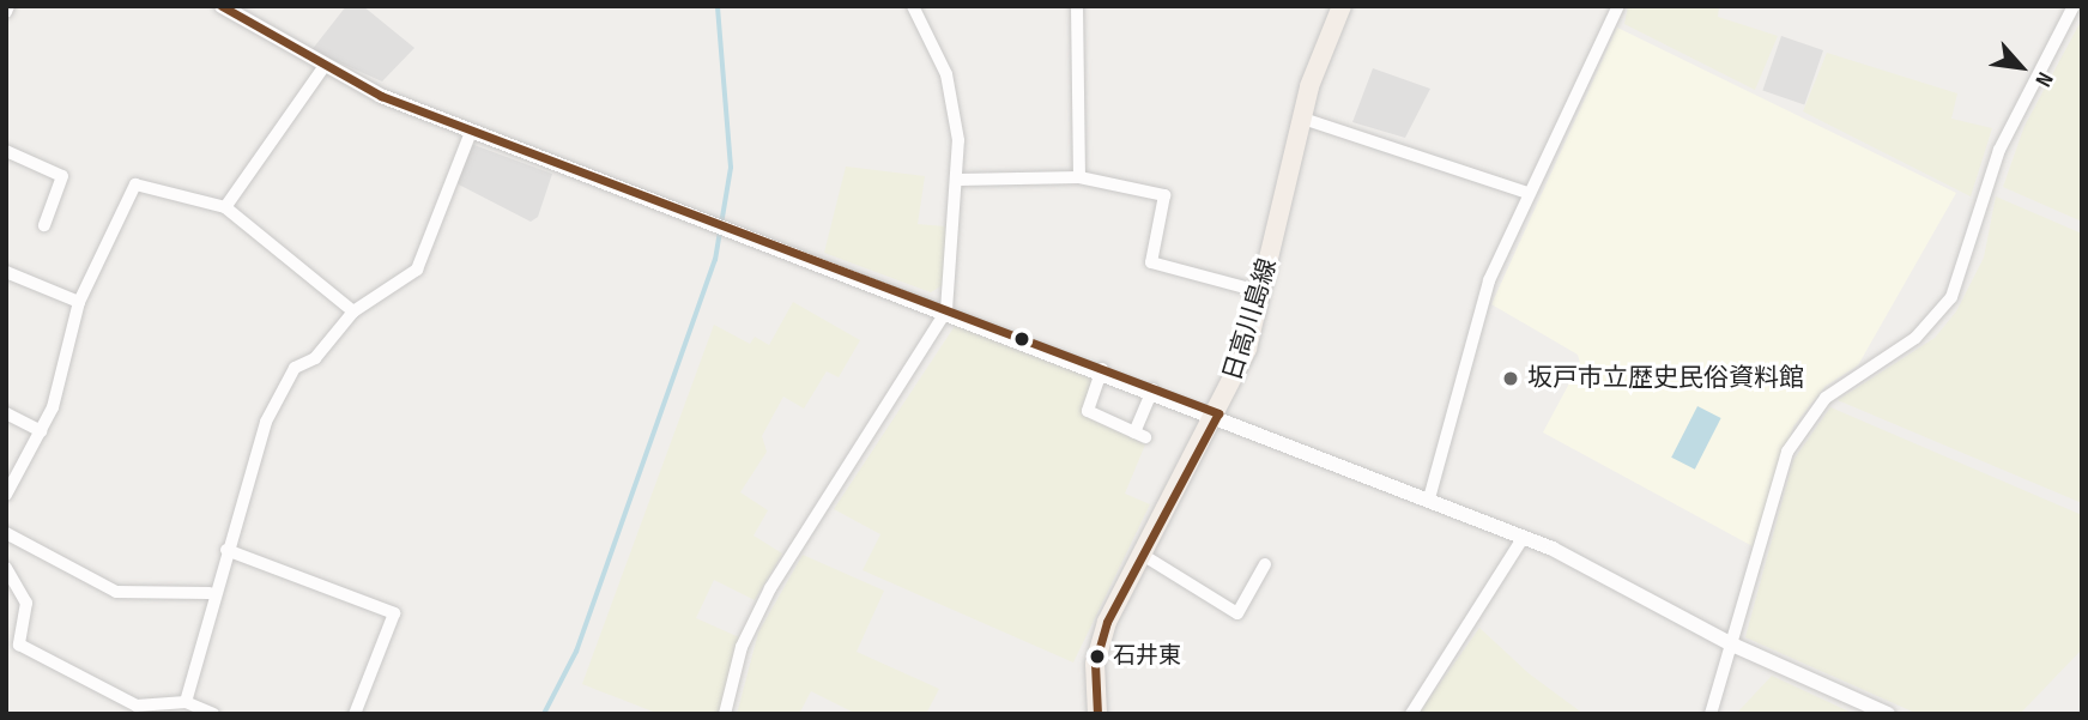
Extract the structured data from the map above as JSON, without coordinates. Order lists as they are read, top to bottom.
{
  "streets": {
    "main road": ["日高川島線"]
  },
  "places": ["坂戸市立歴史民俗資料館", "石井東"],
  "north": "bottom right"
}
